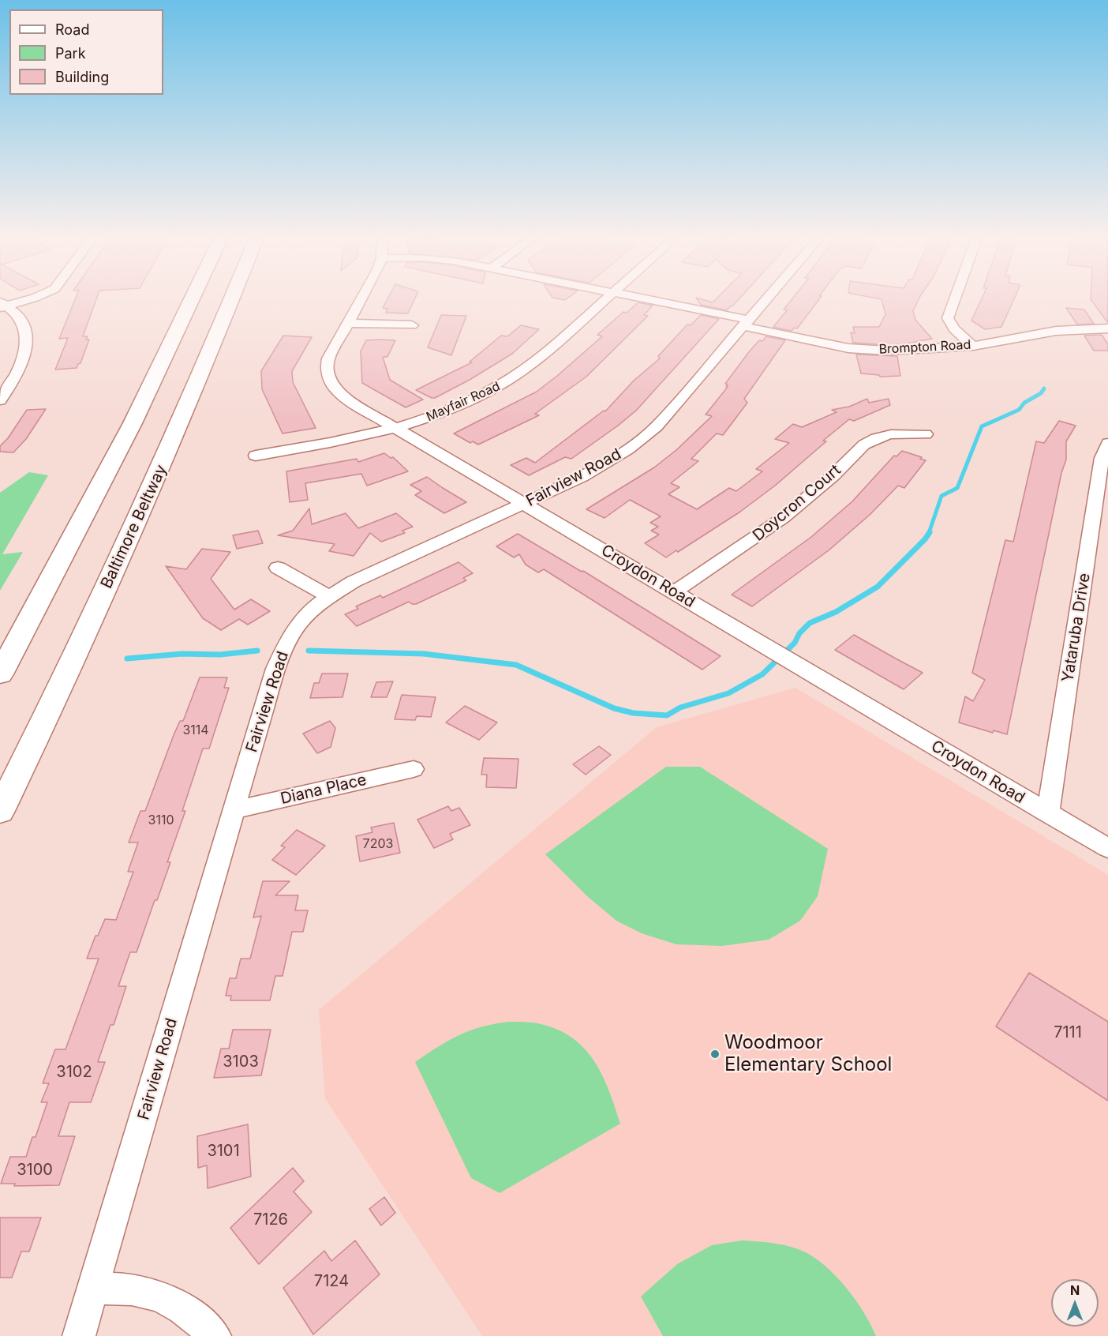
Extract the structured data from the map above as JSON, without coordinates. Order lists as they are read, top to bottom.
{
  "streets": {
    "highway": ["Baltimore Beltway"],
    "street": [
      "Brompton Road",
      "Mayfair Road",
      "Fairview Road",
      "Doycron Court",
      "Croydon Road",
      "Yataruba Drive",
      "Diana Place"
    ]
  },
  "crossings": [
    ["Brompton Road", "Fairview Road"],
    ["Mayfair Road", "Croydon Road"],
    ["Fairview Road", "Croydon Road"],
    ["Fairview Road", "Diana Place"],
    ["Doycron Court", "Croydon Road"],
    ["Croydon Road", "Yataruba Drive"]
  ],
  "places": ["Woodmoor Elementary School"],
  "house_numbers": [
    "3114",
    "3110",
    "7203",
    "7111",
    "3103",
    "3102",
    "3101",
    "3100",
    "7126",
    "7124"
  ],
  "legend": ["Road", "Park", "Building"],
  "north": "top"
}
